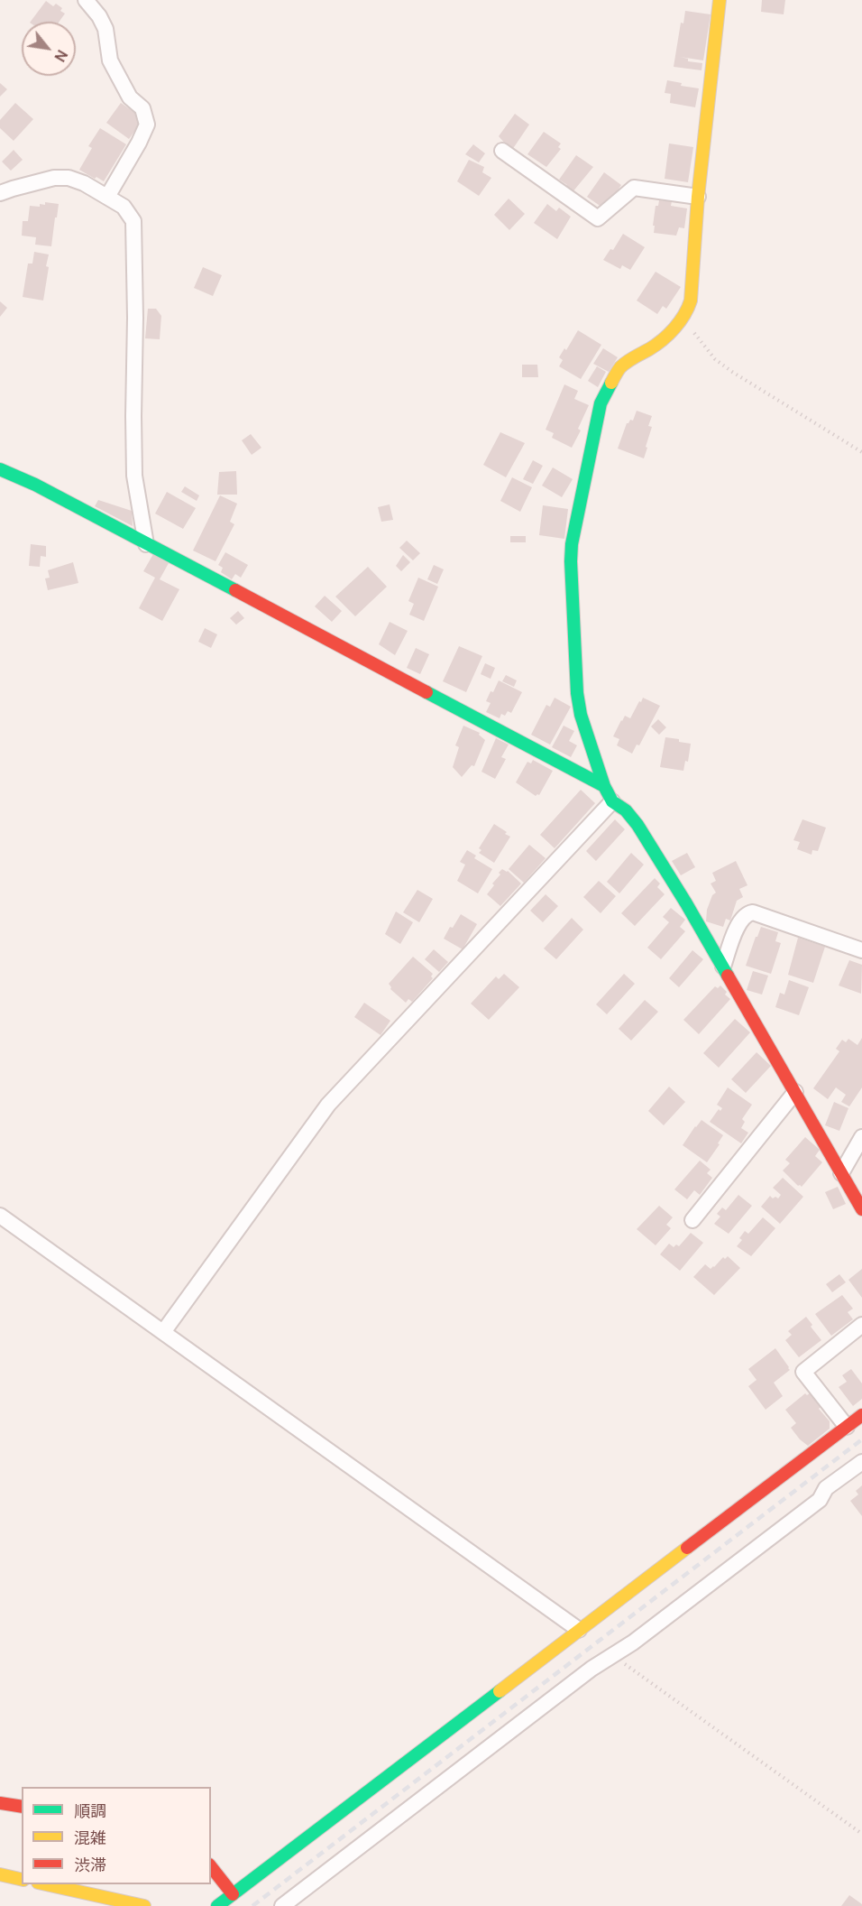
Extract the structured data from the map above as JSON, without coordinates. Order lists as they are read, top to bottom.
{
  "legend": ["順調", "混雑", "渋滞"],
  "north": "bottom right"
}
